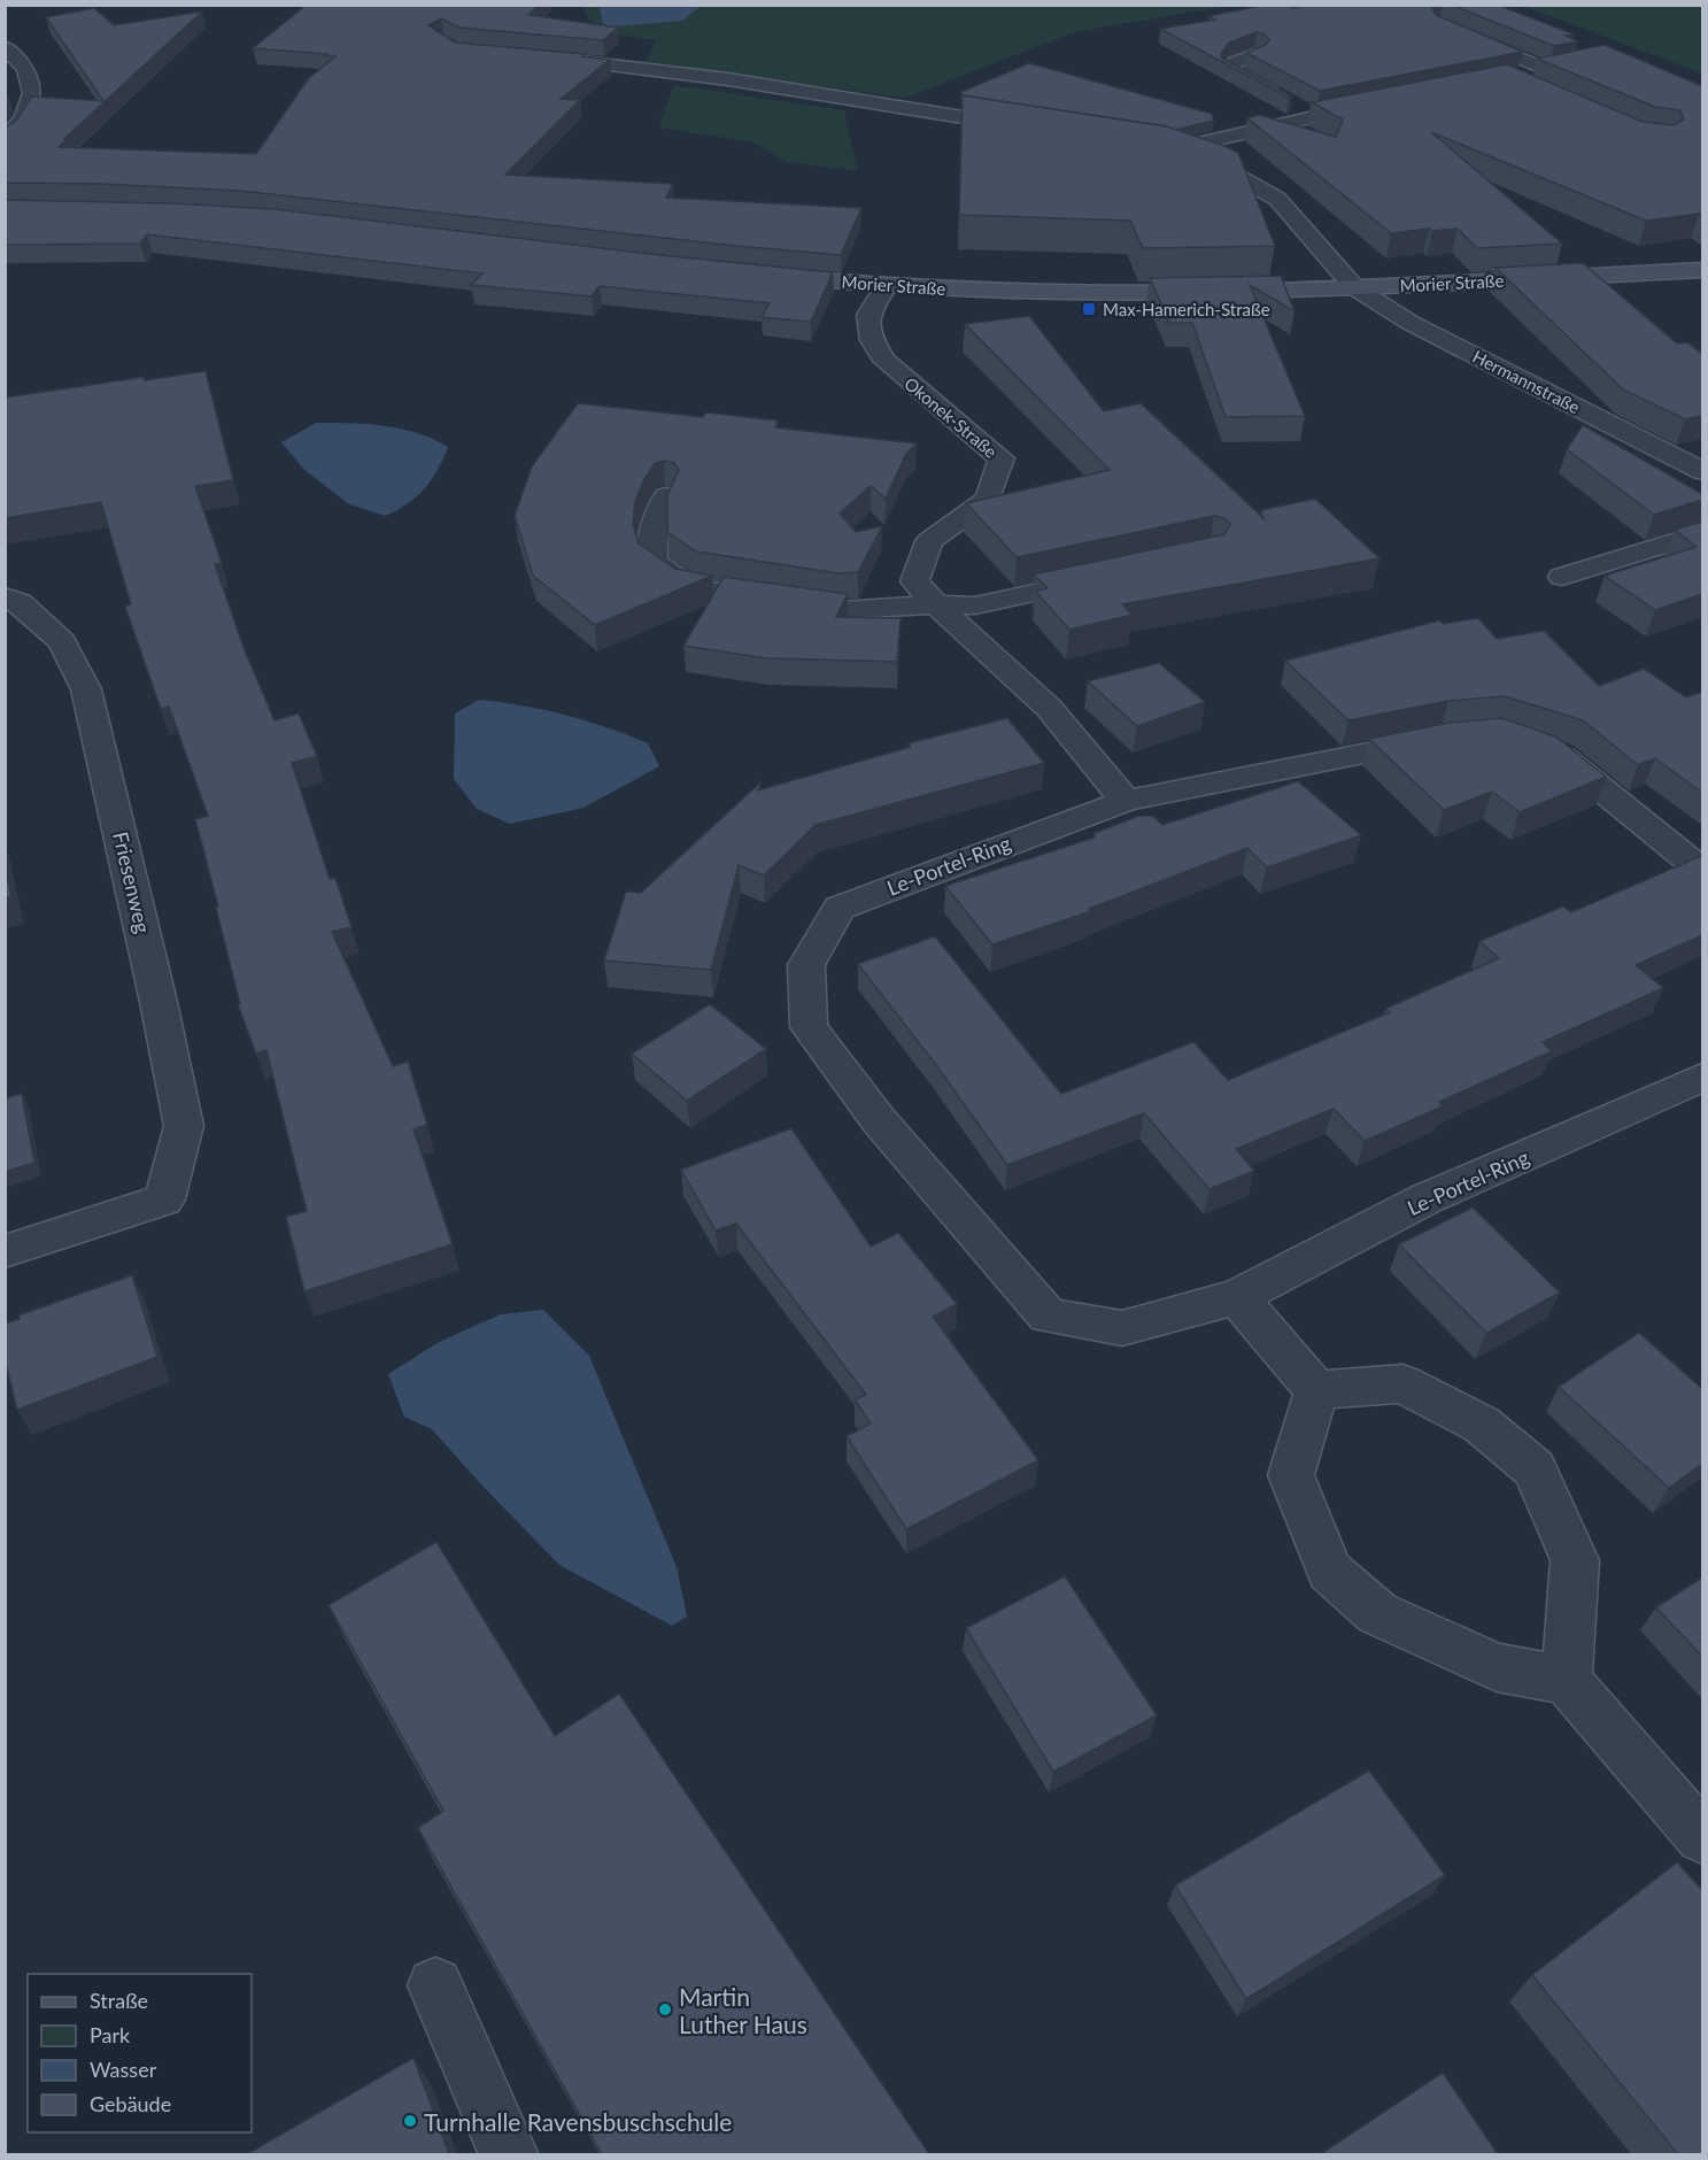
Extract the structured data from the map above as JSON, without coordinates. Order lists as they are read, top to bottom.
{
  "streets": {
    "main road": ["Morier Straße"],
    "street": [
      "Hermannstraße",
      "Okonek-Straße",
      "Le-Portel-Ring",
      "Friesenweg"
    ]
  },
  "crossings": [
    ["Morier Straße", "Hermannstraße"],
    ["Morier Straße", "Okonek-Straße"],
    ["Okonek-Straße", "Le-Portel-Ring"]
  ],
  "places": {
    "transit": ["Max-Hamerich-Straße"],
    "other": ["Martin Luther Haus", "Turnhalle Ravensbuschschule"]
  },
  "legend": [
    "Straße",
    "Park",
    "Wasser",
    "Gebäude"
  ]
}
